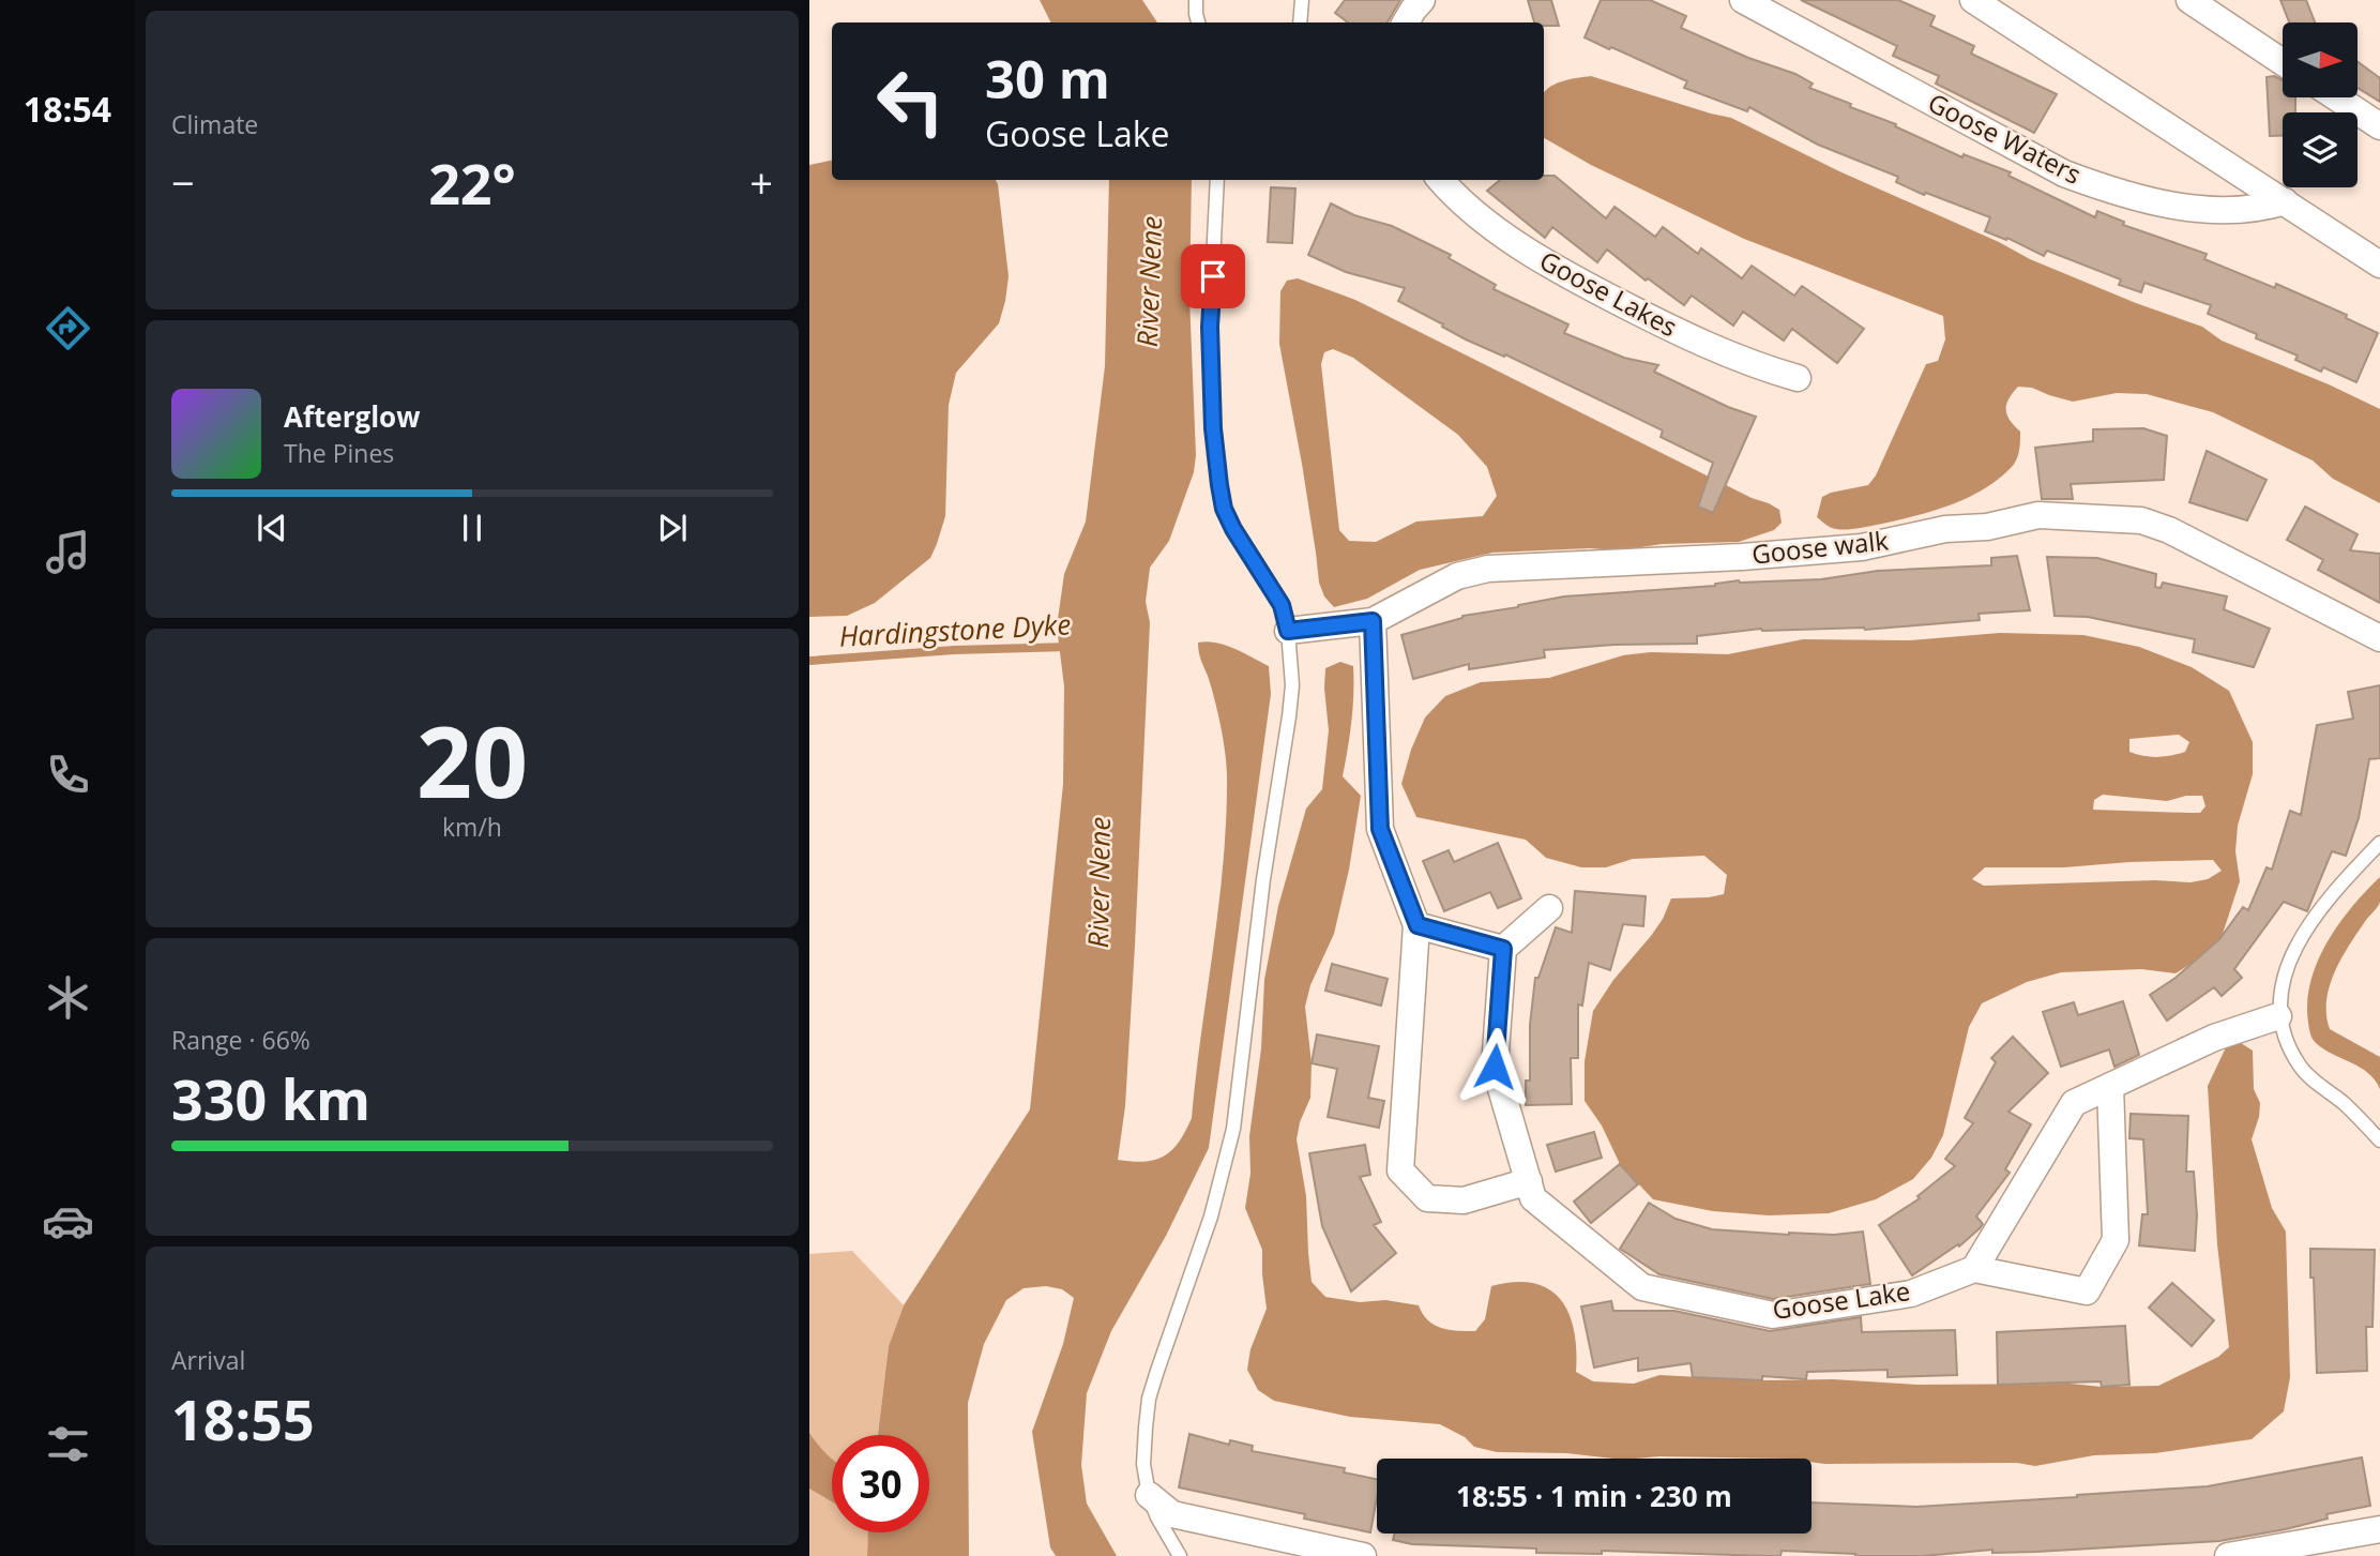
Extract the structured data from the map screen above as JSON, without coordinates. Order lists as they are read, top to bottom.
{
  "streets": {
    "street": [
      "Goose Waters",
      "Goose Lakes",
      "Goose walk",
      "Goose Lake"
    ]
  },
  "water": ["River Nene", "Hardingstone Dyke"],
  "north": "right",
  "page": {
    "tabs": "18:54",
    "tile": [
      "Climate",
      ["20", "km/h"],
      ["Range · 66%", "330 km"],
      ["Arrival", "18:55"]
    ],
    "turn": ["30 m", "Goose Lake"],
    "heat": ["−", "22°", "+"],
    "song": ["Afterglow", "The Pines"],
    "limit": "30",
    "trip": "18:55 · 1 min · 230 m"
  }
}
